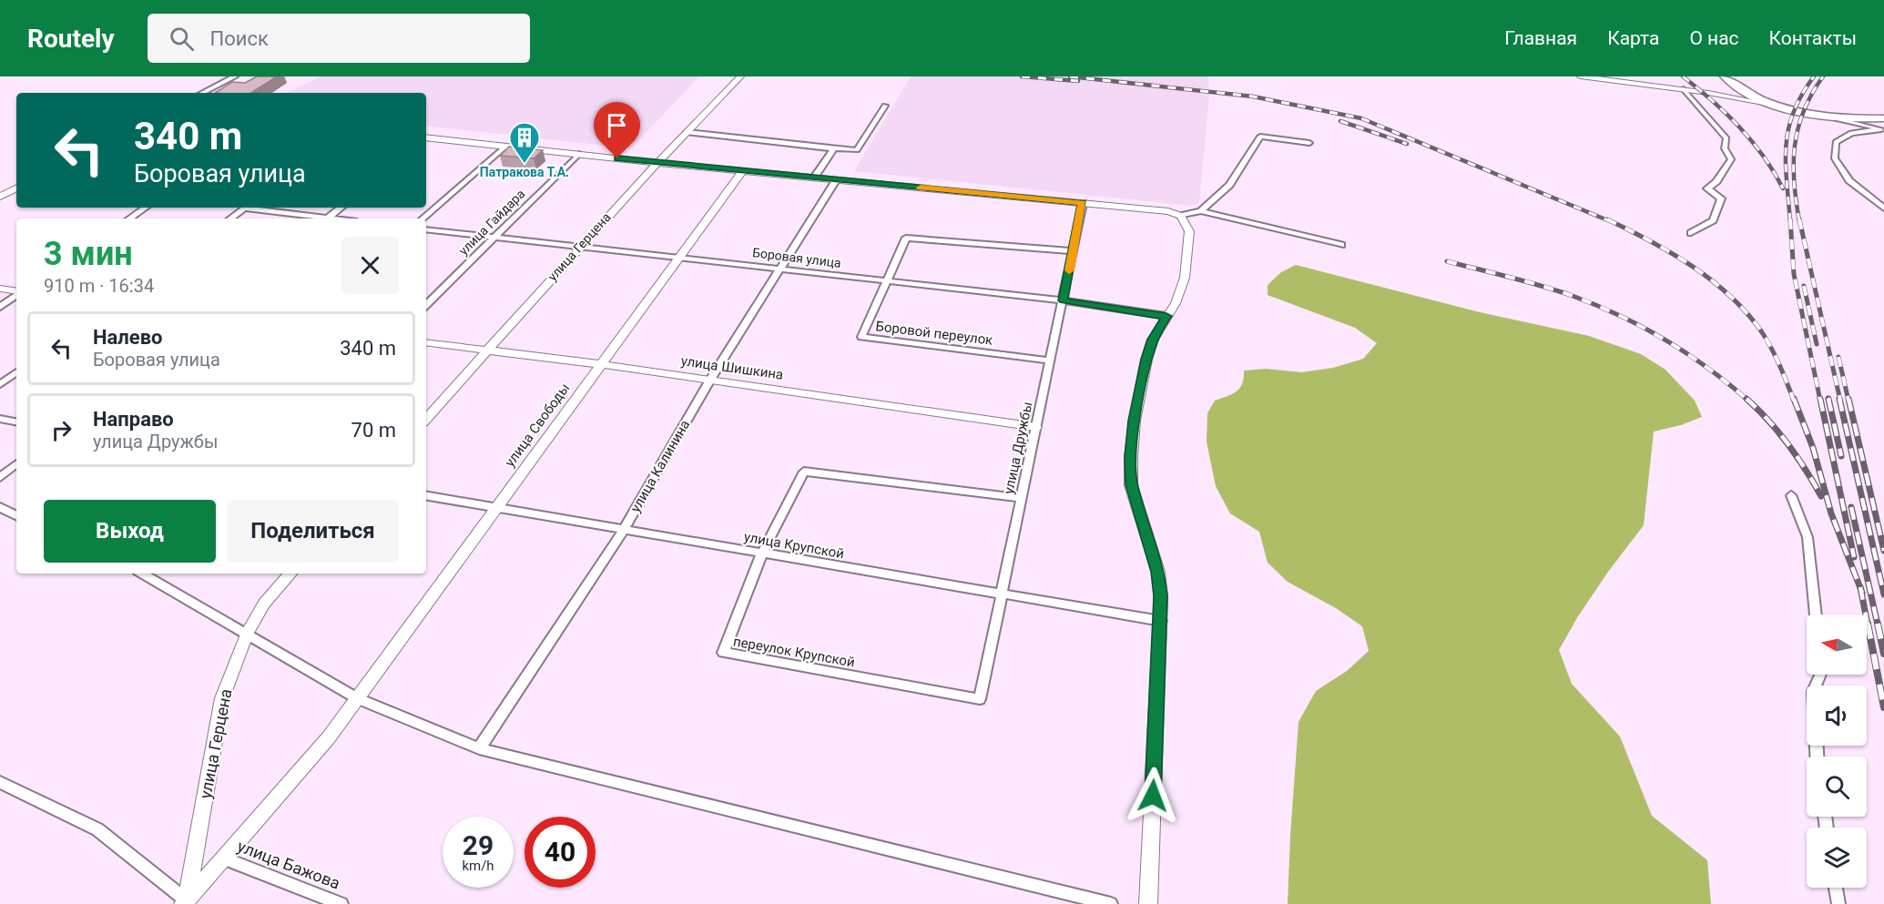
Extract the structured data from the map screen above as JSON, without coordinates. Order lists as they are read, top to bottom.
{
  "streets": {
    "street": [
      "улица Гайдара",
      "улица Герцена",
      "Боровая улица",
      "Боровой переулок",
      "улица Шишкина",
      "улица Свободы",
      "улица Дружбы",
      "улица Калинина",
      "улица Крупской",
      "переулок Крупской",
      "улица Бажова"
    ]
  },
  "crossings": [
    ["улица Гайдара", "Боровая улица"],
    ["улица Герцена", "Боровая улица"],
    ["улица Герцена", "улица Шишкина"],
    ["улица Герцена", "улица Свободы"],
    ["Боровая улица", "Боровой переулок"],
    ["Боровая улица", "улица Свободы"],
    ["Боровая улица", "улица Дружбы"],
    ["Боровая улица", "улица Калинина"],
    ["Боровой переулок", "улица Дружбы"],
    ["улица Шишкина", "улица Свободы"],
    ["улица Шишкина", "улица Дружбы"],
    ["улица Шишкина", "улица Калинина"],
    ["улица Свободы", "улица Крупской"],
    ["улица Свободы", "улица Бажова"],
    ["улица Дружбы", "улица Крупской"],
    ["улица Дружбы", "переулок Крупской"],
    ["улица Калинина", "улица Крупской"],
    ["улица Крупской", "переулок Крупской"]
  ],
  "places": {
    "building": ["Патракова Т.А."]
  },
  "north": "left",
  "page": {
    "header": "Routely",
    "search": "Поиск",
    "nav": [
      "Главная",
      "Карта",
      "О нас",
      "Контакты"
    ],
    "turn": ["340 m", "Боровая улица"],
    "heading": ["3 мин", "910 m · 16:34"],
    "list": [
      {
        "name": "Налево",
        "note": "Боровая улица",
        "value": "340 m"
      },
      {
        "name": "Направо",
        "note": "улица Дружбы",
        "value": "70 m"
      }
    ],
    "buttons": ["Выход", "Поделиться"],
    "speed": "29 km/h",
    "limit": "40"
  }
}
